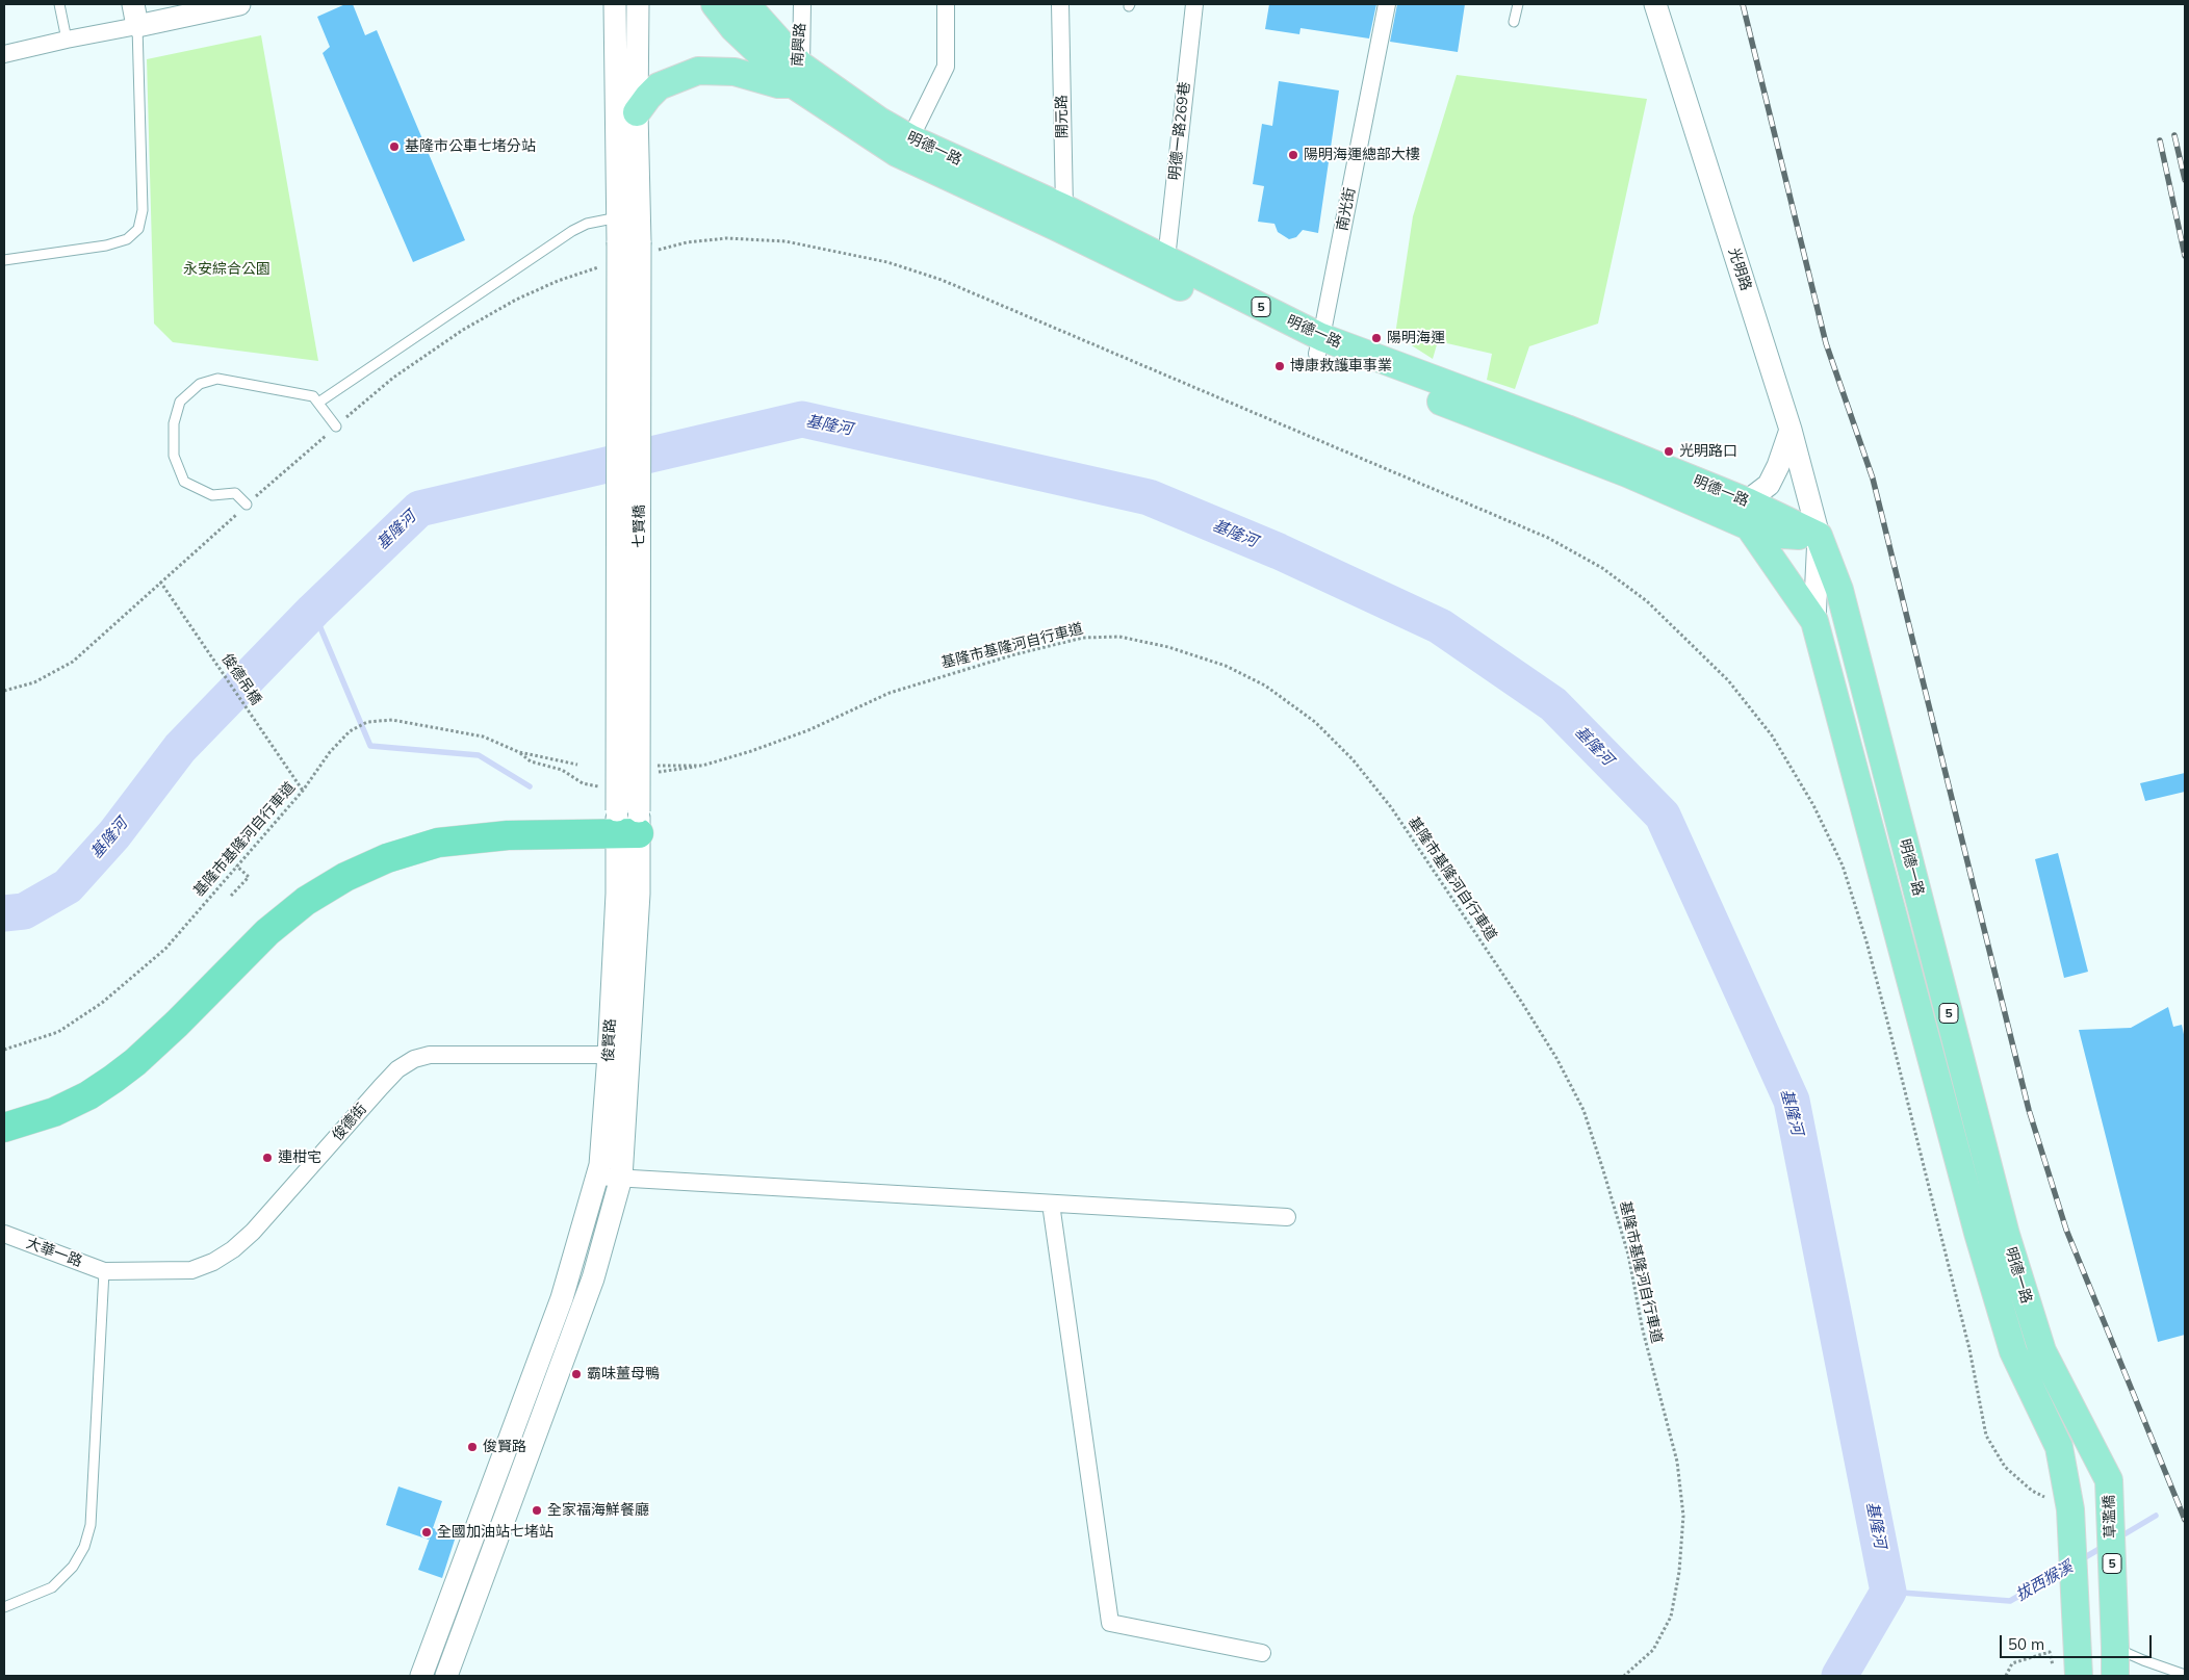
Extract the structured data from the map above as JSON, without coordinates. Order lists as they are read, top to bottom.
{
  "streets": {
    "main road": ["明德一路", "5", "草濫橋"],
    "street": [
      "南興路",
      "開元路",
      "明德一路269巷",
      "南光街",
      "光明路",
      "七賢橋",
      "俊賢路",
      "俊德街",
      "大華一路"
    ],
    "path": ["基隆市基隆河自行車道", "俊德吊橋"]
  },
  "crossings": [
    ["南興路", "明德一路"],
    ["開元路", "明德一路"],
    ["明德一路269巷", "明德一路"],
    ["明德一路", "南光街"],
    ["明德一路", "光明路"],
    ["明德一路", "5"],
    ["明德一路", "草濫橋"],
    ["光明路", "5"],
    ["5", "草濫橋"],
    ["七賢橋", "基隆市基隆河自行車道"],
    ["七賢橋", "俊賢路"],
    ["基隆市基隆河自行車道", "俊德吊橋"],
    ["基隆市基隆河自行車道", "俊賢路"],
    ["俊賢路", "俊德街"],
    ["俊德街", "大華一路"]
  ],
  "water": ["基隆河", "拔西猴溪"],
  "parks": ["永安綜合公園"],
  "places": [
    "基隆市公車七堵分站",
    "陽明海運總部大樓",
    "陽明海運",
    "博康救護車事業",
    "光明路口",
    "連柑宅",
    "霸味薑母鴨",
    "俊賢路",
    "全家福海鮮餐廳",
    "全國加油站七堵站"
  ],
  "scale_bar": "50 m"
}
